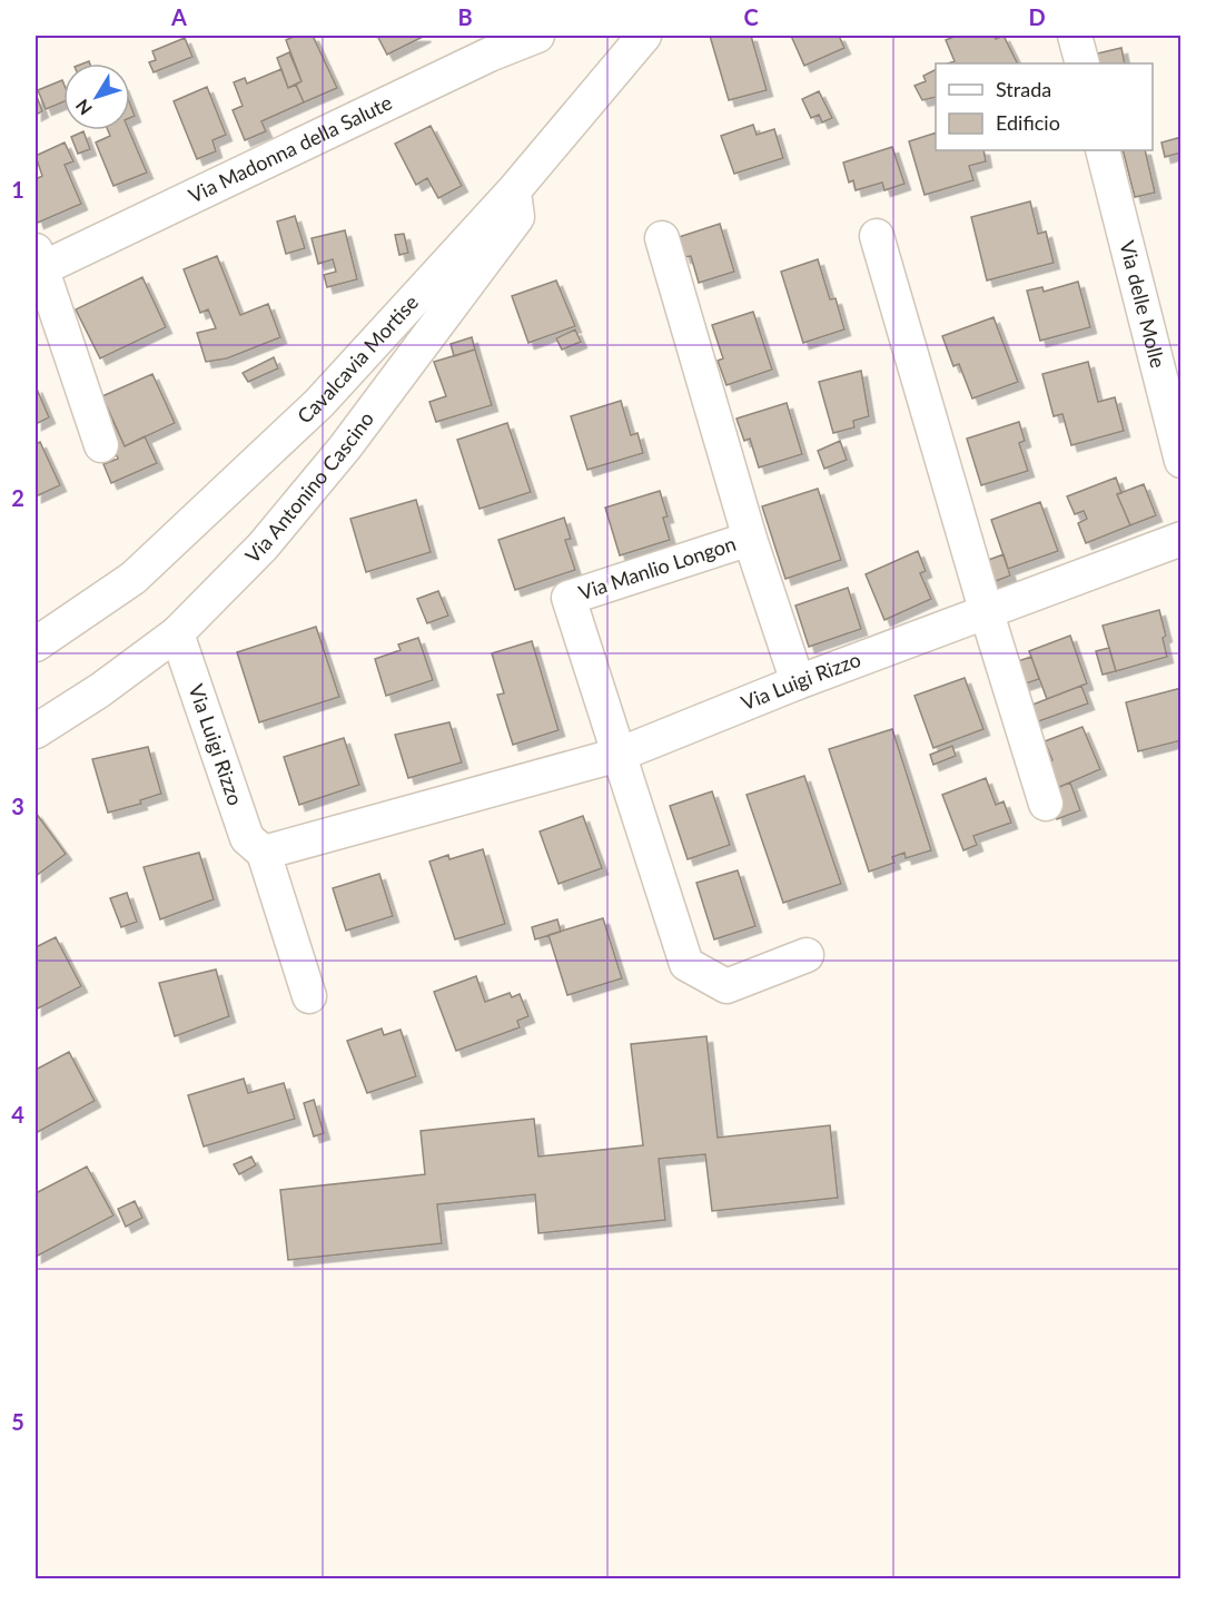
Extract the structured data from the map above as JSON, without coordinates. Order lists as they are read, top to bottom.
{
  "streets": {
    "street": [
      "Via Madonna della Salute",
      "Via delle Molle",
      "Cavalcavia Mortise",
      "Via Antonino Cascino",
      "Via Manlio Longon",
      "Via Luigi Rizzo"
    ]
  },
  "crossings": [
    ["Cavalcavia Mortise", "Via Antonino Cascino"],
    ["Via Antonino Cascino", "Via Luigi Rizzo"],
    ["Via Manlio Longon", "Via Luigi Rizzo"]
  ],
  "legend": ["Strada", "Edificio"],
  "north": "bottom left",
  "grid": {
    "columns": [
      "A",
      "B",
      "C",
      "D"
    ],
    "rows": [
      "1",
      "2",
      "3",
      "4",
      "5"
    ]
  }
}
